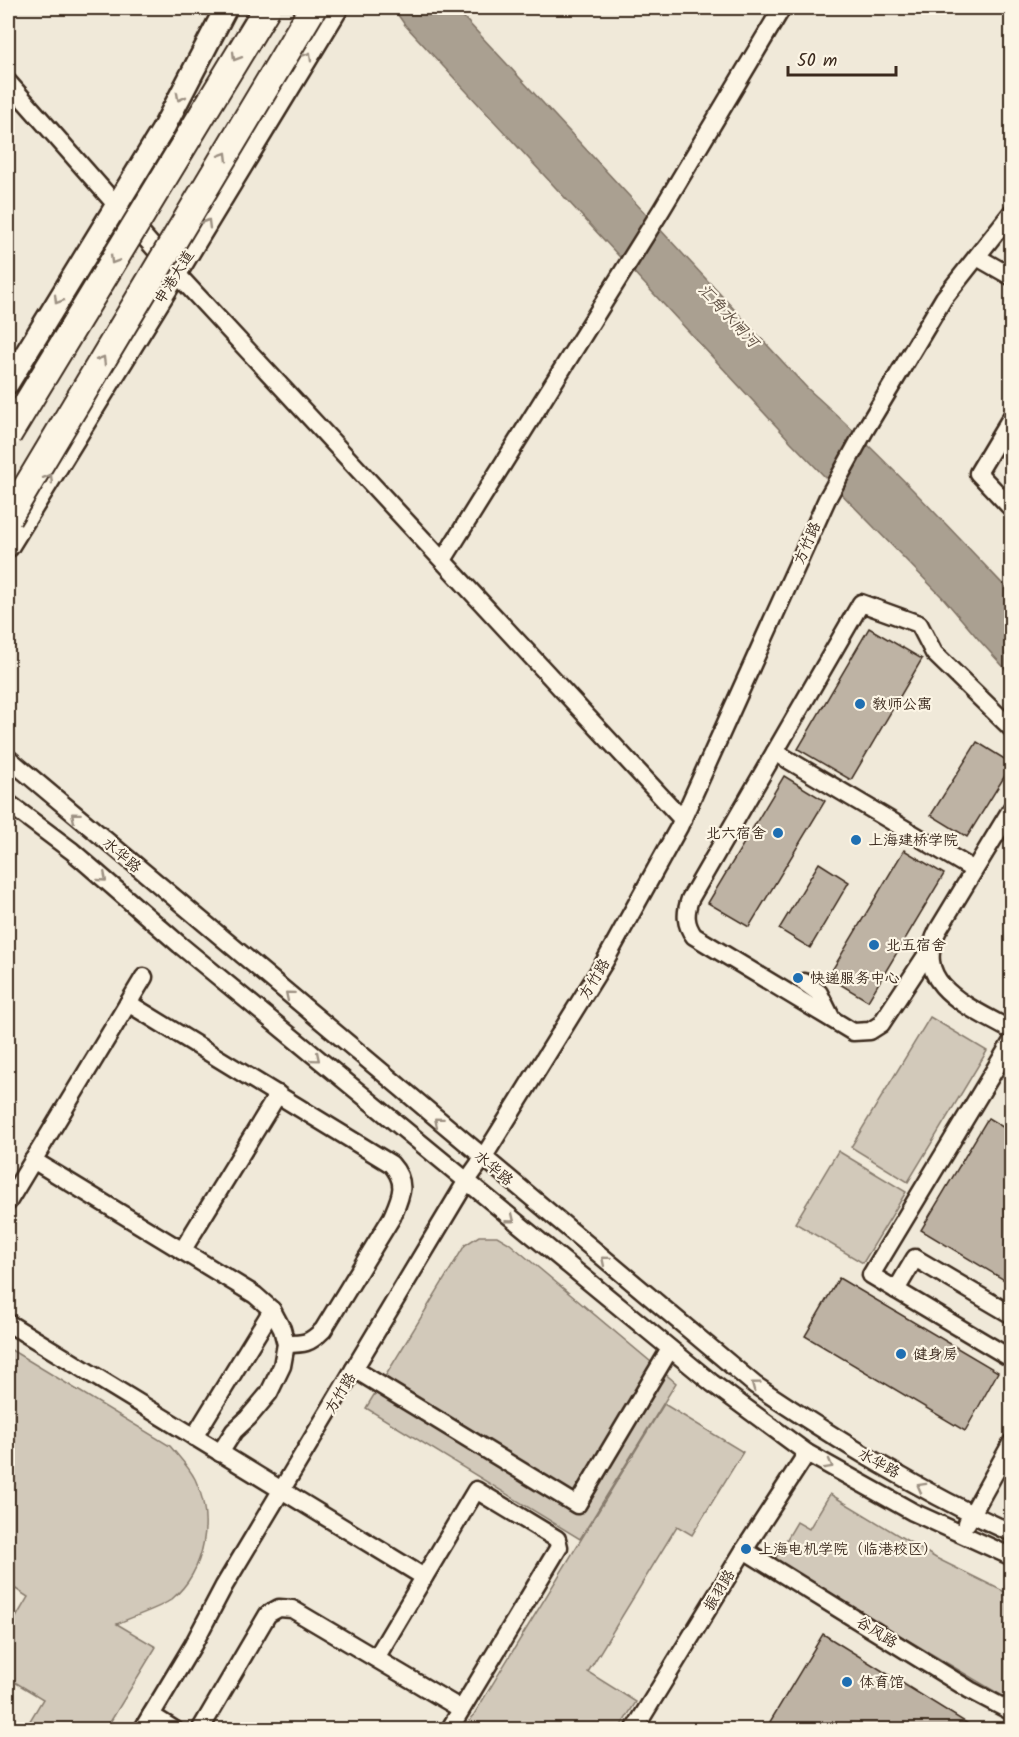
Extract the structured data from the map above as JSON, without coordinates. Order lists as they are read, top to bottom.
{
  "streets": {
    "main road": ["申港大道"],
    "street": [
      "方竹路",
      "水华路",
      "振羽路",
      "谷风路"
    ]
  },
  "crossings": [
    ["方竹路", "水华路"],
    ["水华路", "振羽路"],
    ["振羽路", "谷风路"]
  ],
  "water": ["汇角水闸河"],
  "places": [
    "教师公寓",
    "北六宿舍",
    "上海建桥学院",
    "北五宿舍",
    "快递服务中心",
    "健身房",
    "上海电机学院（临港校区）",
    "体育馆"
  ],
  "scale_bar": "50 m"
}
